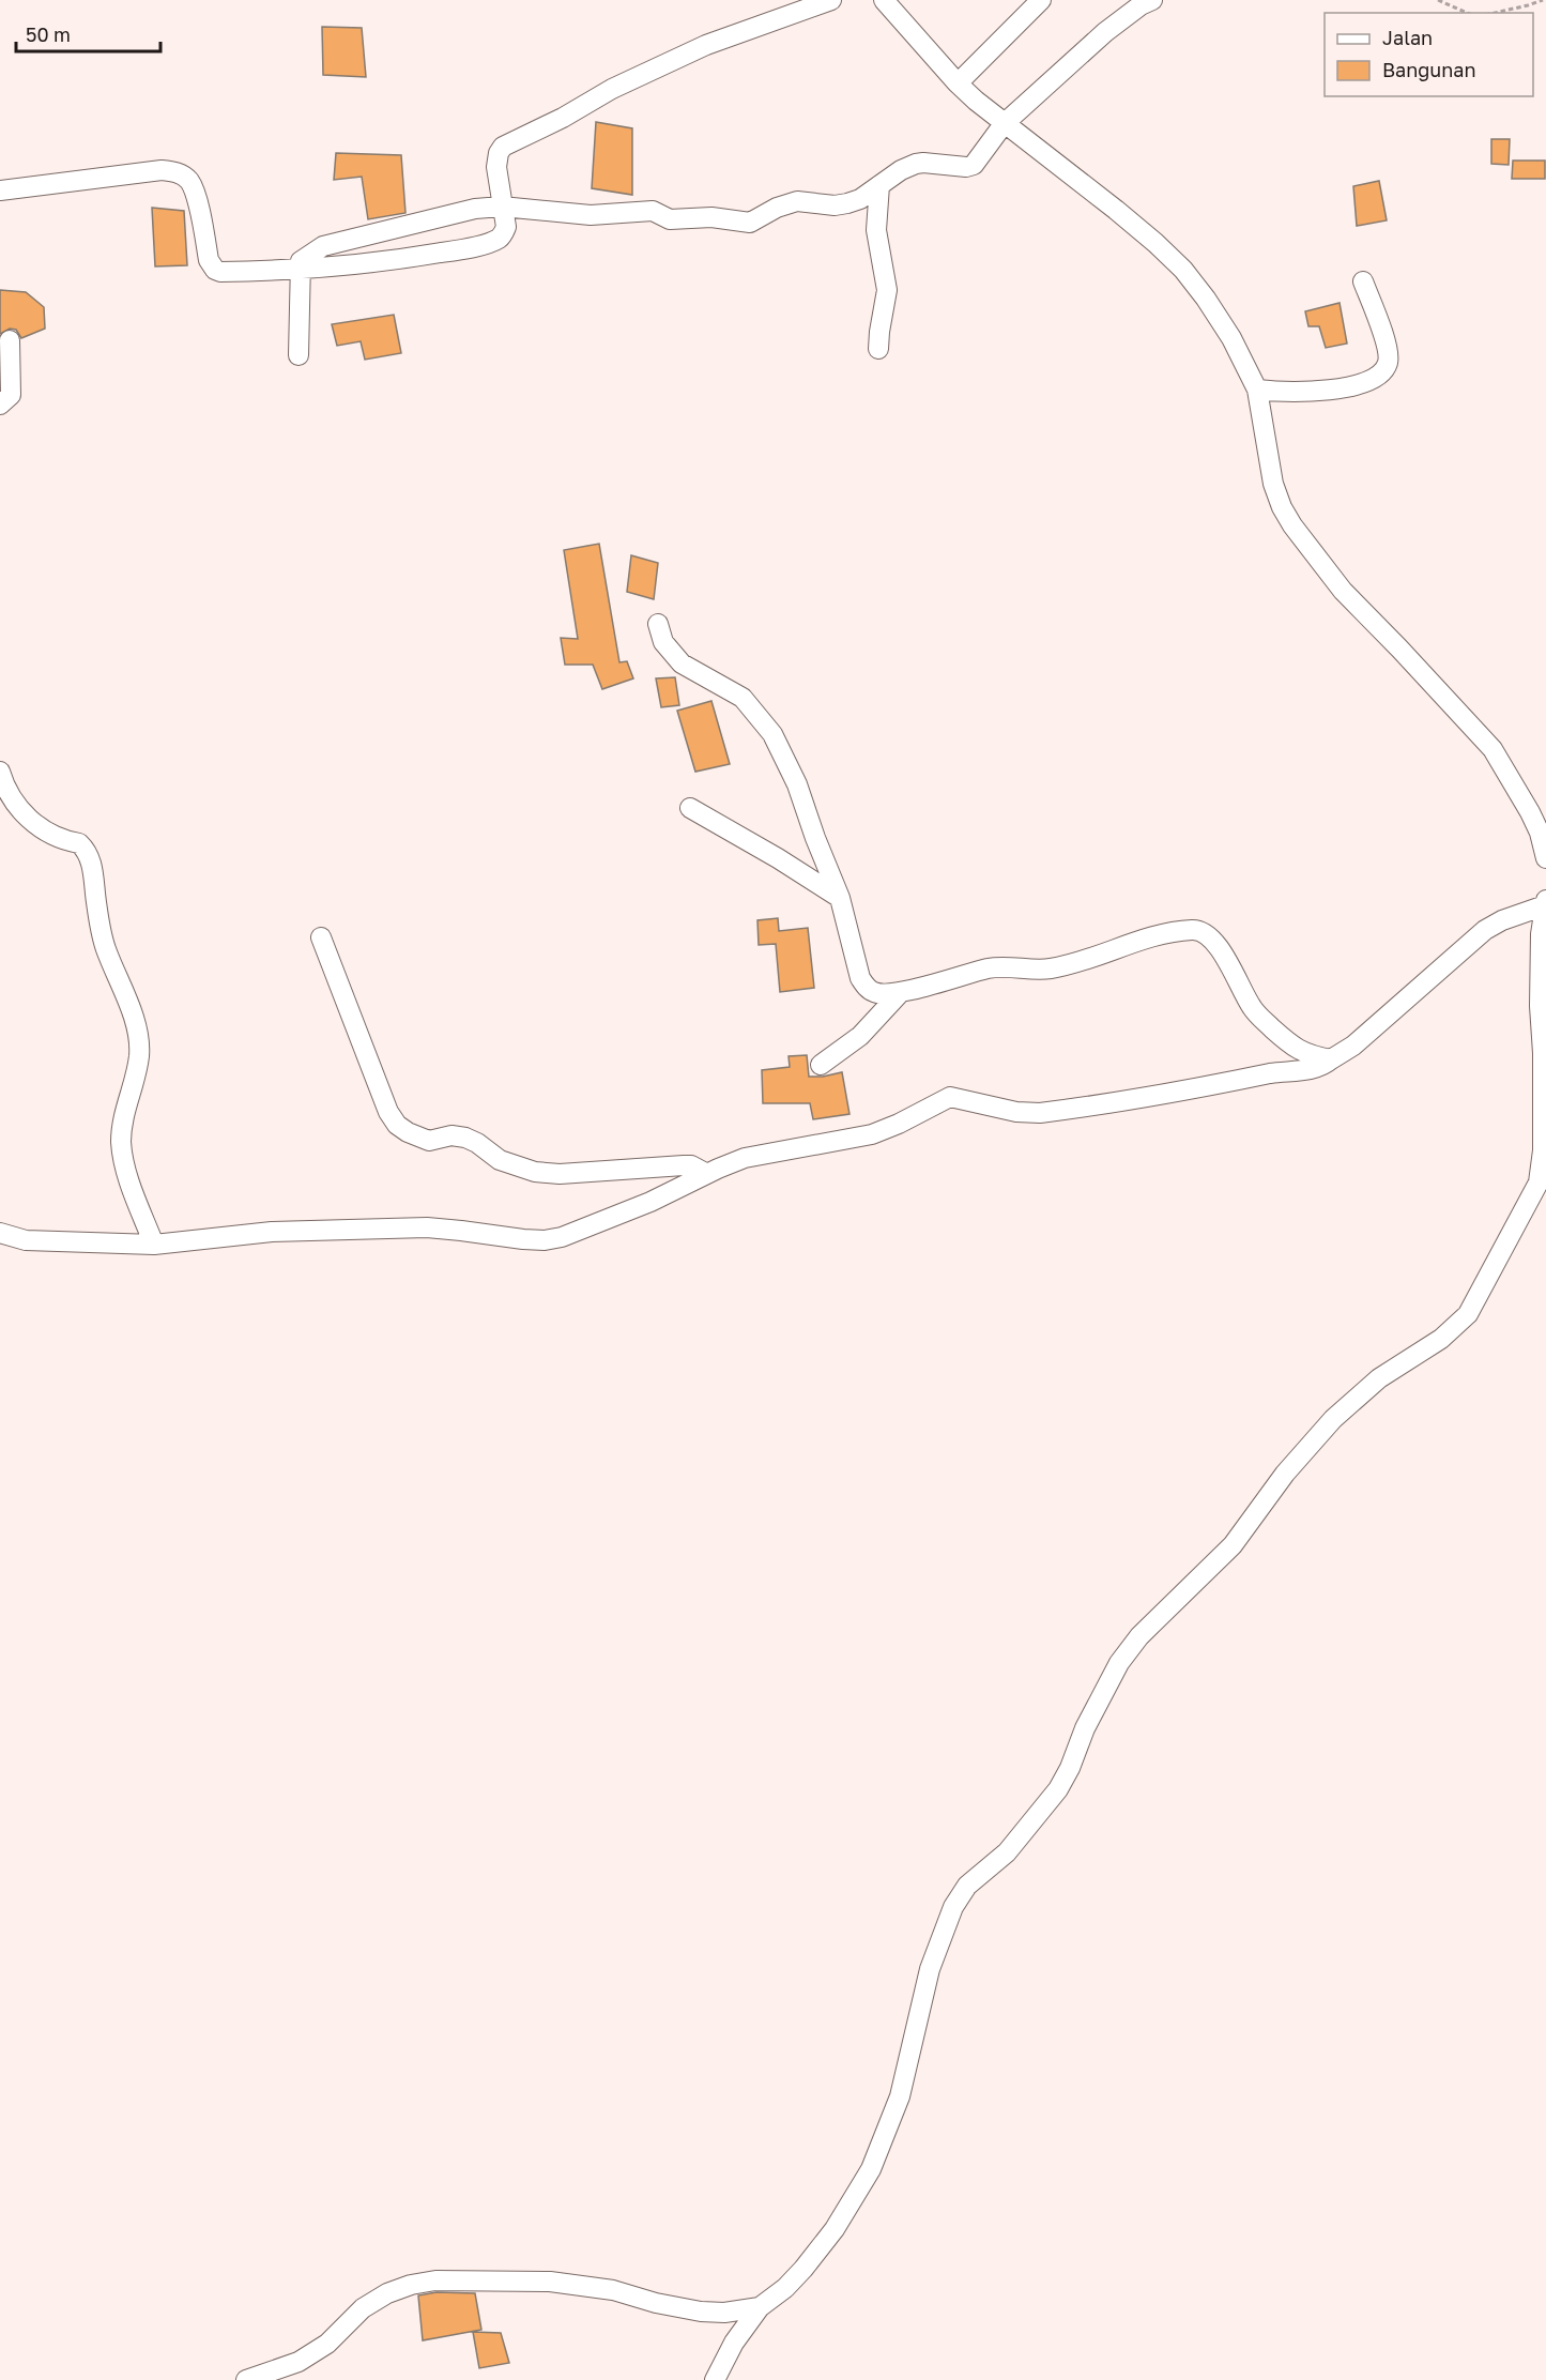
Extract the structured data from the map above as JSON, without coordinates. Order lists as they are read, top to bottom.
{
  "legend": ["Jalan", "Bangunan"],
  "scale_bar": "50 m"
}
